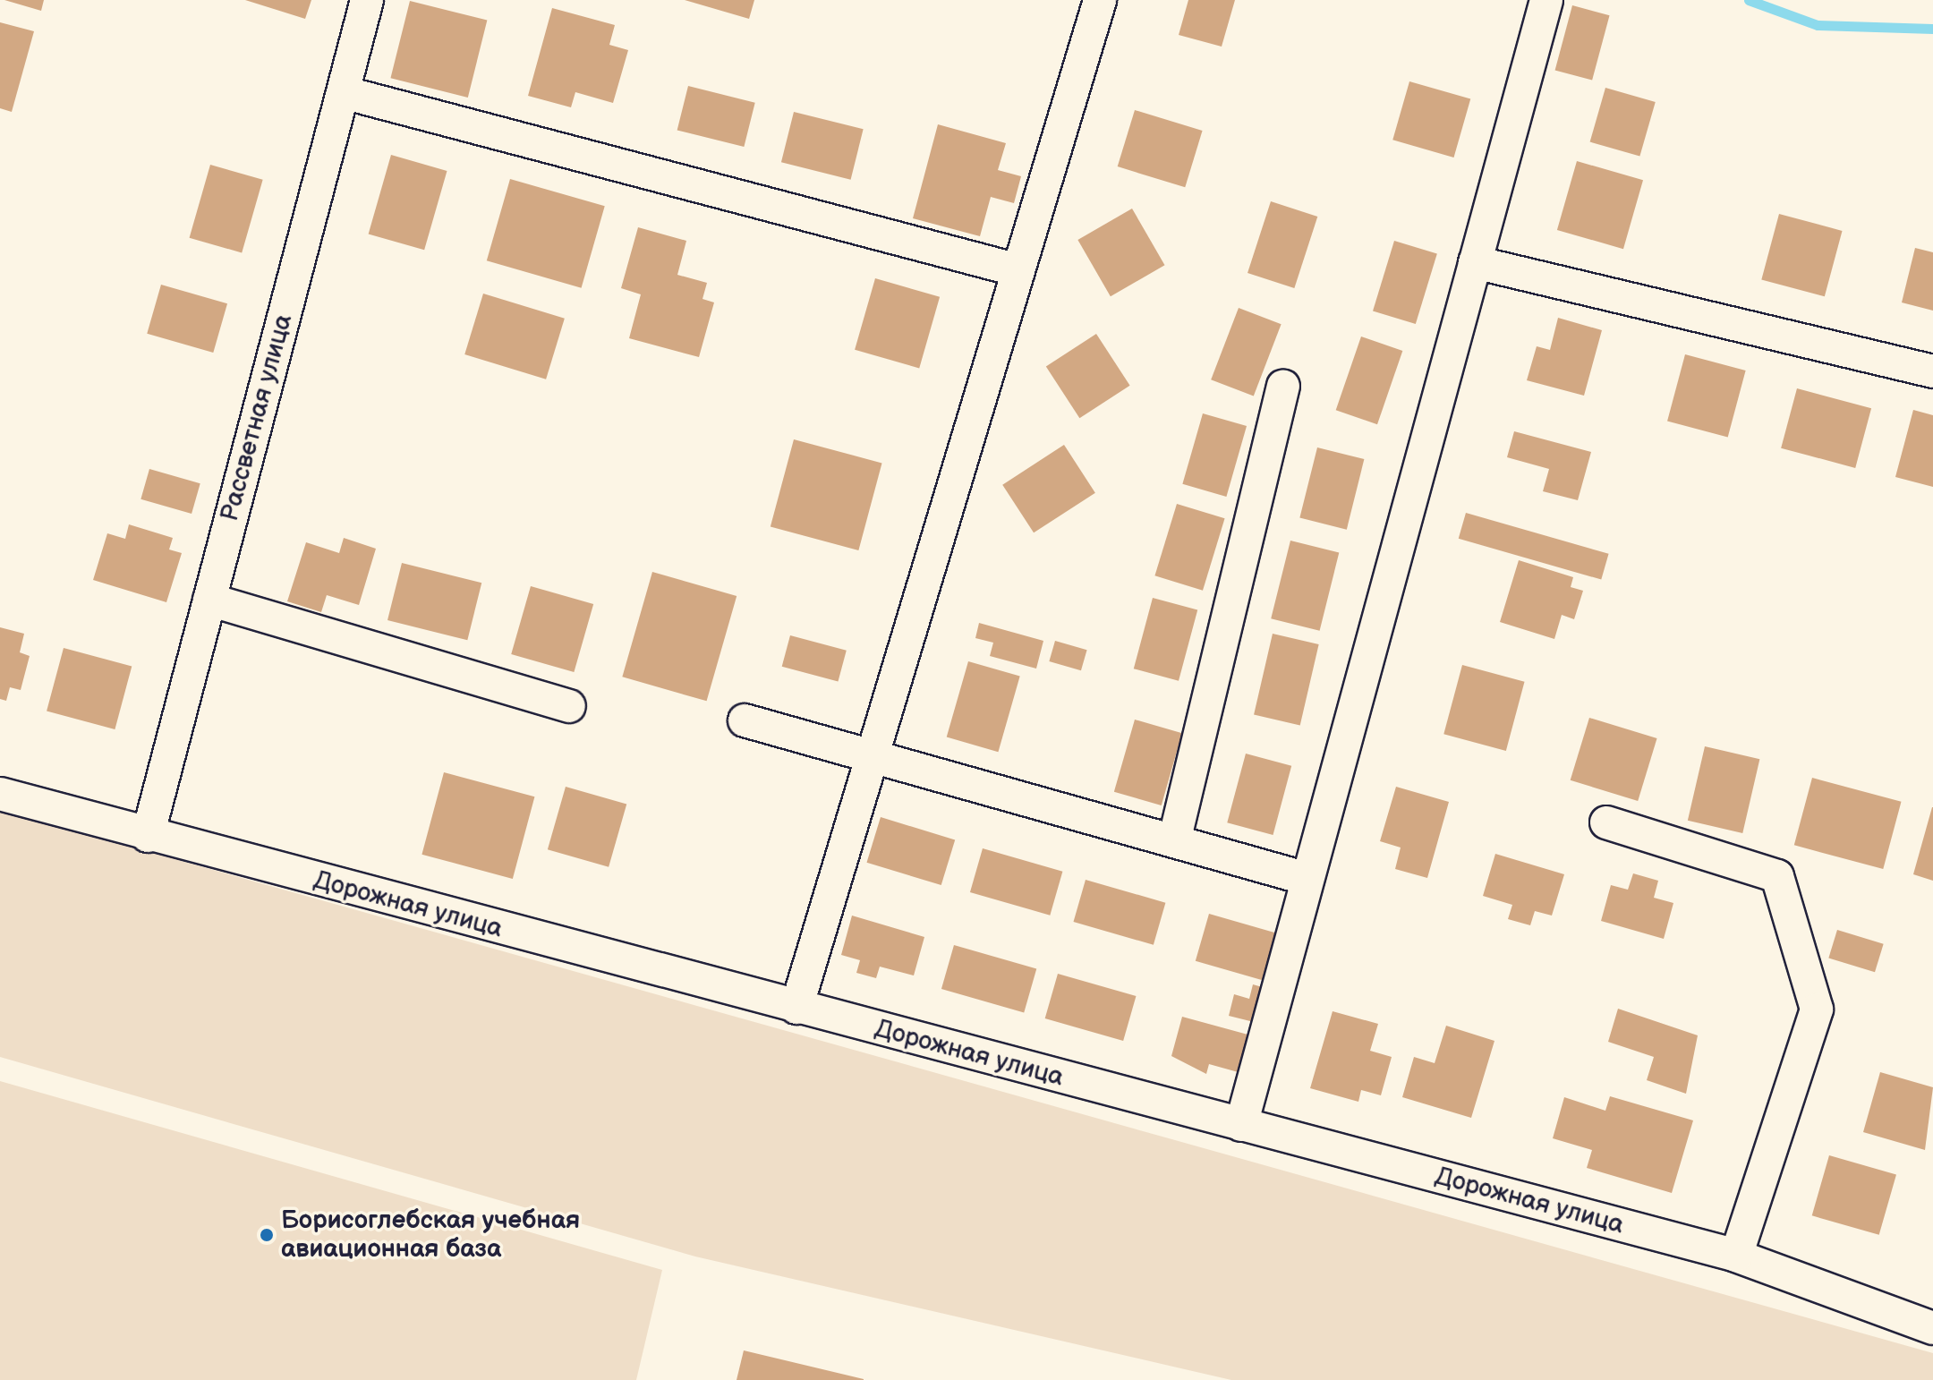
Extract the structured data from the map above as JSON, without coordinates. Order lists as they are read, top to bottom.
{
  "streets": {
    "street": ["Рассветная улица", "Дорожная улица"]
  },
  "crossings": [
    ["Рассветная улица", "Дорожная улица"]
  ],
  "places": ["Борисоглебская учебная авиационная база"]
}
